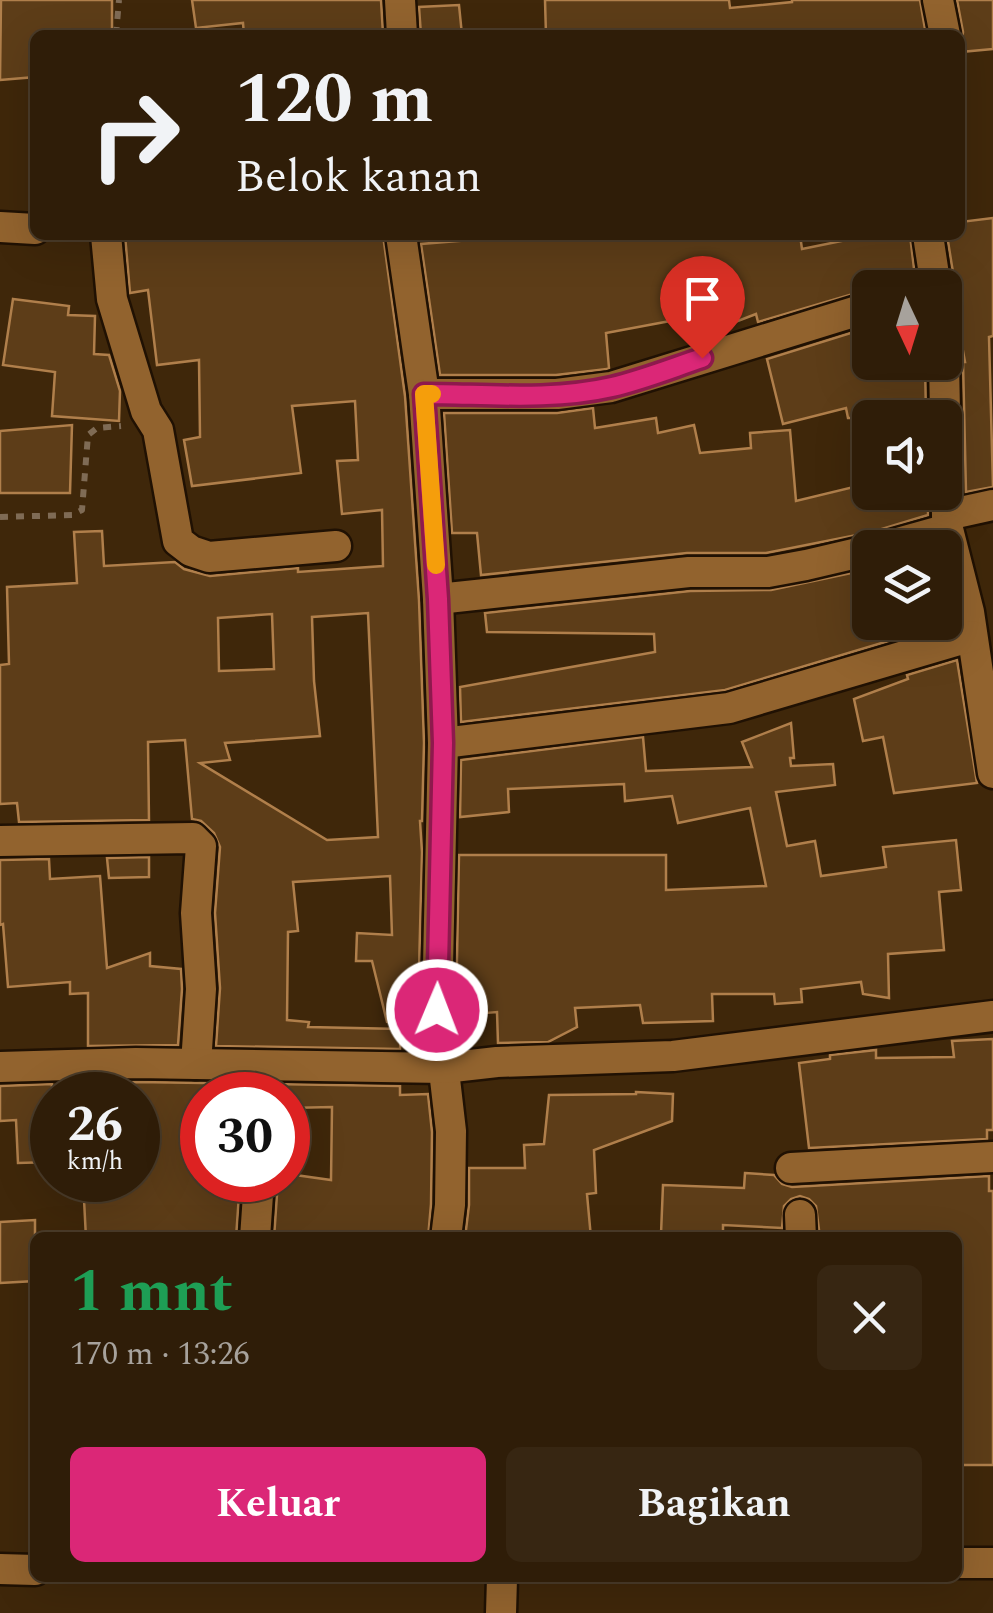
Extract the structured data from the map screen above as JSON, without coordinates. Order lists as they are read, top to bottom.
{
  "north": "bottom",
  "page": {
    "turn": ["120 m", "Belok kanan"],
    "speed": "26 km/h",
    "limit": "30",
    "heading": ["1 mnt", "170 m · 13:26"],
    "buttons": ["Keluar", "Bagikan"]
  }
}
